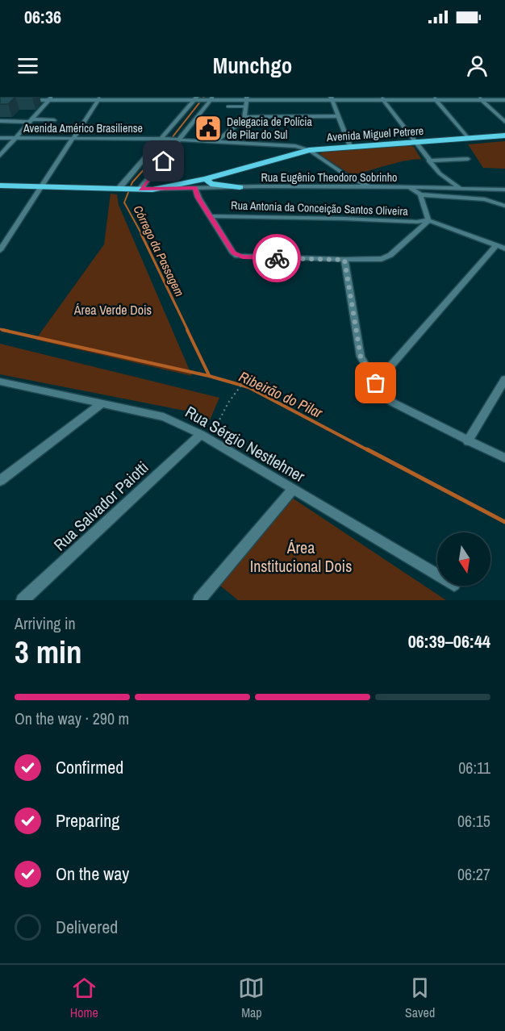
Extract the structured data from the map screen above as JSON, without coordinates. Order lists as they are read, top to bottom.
{
  "streets": {
    "main road": ["Avenida Miguel Petrere"],
    "street": [
      "Avenida Américo Brasiliense",
      "Rua Eugênio Theodoro Sobrinho",
      "Rua Antonia da Conceição Santos Oliveira",
      "Rua Sérgio Nestlehner",
      "Rua Salvador Paiotti"
    ]
  },
  "crossings": [
    ["Avenida Miguel Petrere", "Rua Eugênio Theodoro Sobrinho"],
    ["Rua Sérgio Nestlehner", "Rua Salvador Paiotti"]
  ],
  "water": ["Córrego da Passagem", "Ribeirão do Pilar"],
  "parks": ["Área Verde Dois", "Área Institucional Dois"],
  "places": {
    "public building": ["Delegacia de Polícia de Pilar do Sul"]
  },
  "north": "bottom",
  "page": {
    "status": "06:36",
    "header": "Munchgo",
    "heading": ["3 min", "Arriving in", "06:39–06:44"],
    "bar": "On the way · 290 m",
    "list": [
      ["Confirmed", "06:11"],
      ["Preparing", "06:15"],
      ["On the way", "06:27"],
      "Delivered"
    ],
    "tabs": ["Home", "Map", "Saved"]
  }
}
